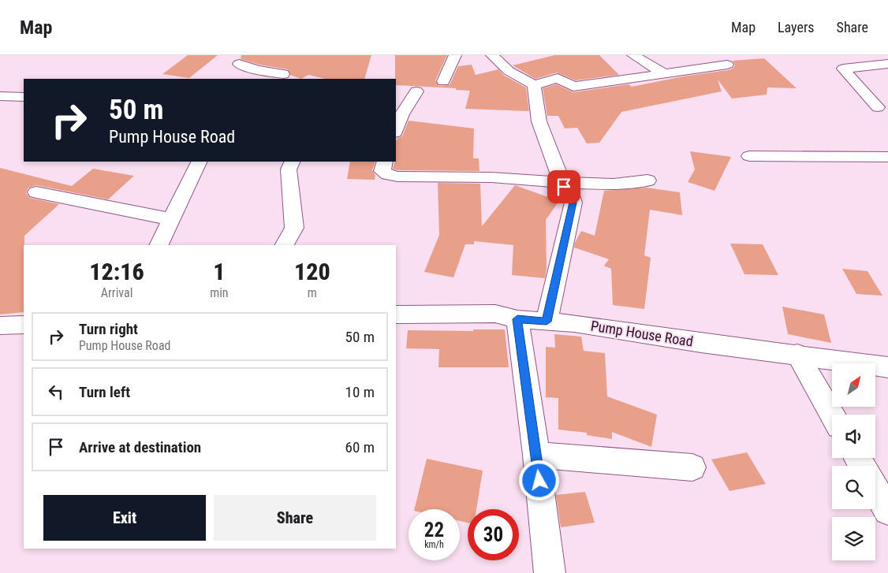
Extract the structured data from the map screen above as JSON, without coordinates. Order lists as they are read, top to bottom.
{
  "streets": {
    "street": ["Pump House Road"]
  },
  "north": "top right",
  "page": {
    "header": "Map",
    "nav": ["Map", "Layers", "Share"],
    "turn": ["50 m", "Pump House Road"],
    "eta": [
      "12:16",
      "Arrival",
      "1",
      "min",
      "120",
      "m"
    ],
    "list": [
      {
        "name": "Turn right",
        "note": "Pump House Road",
        "value": "50 m"
      },
      {
        "name": "Turn left",
        "value": "10 m"
      },
      {
        "name": "Arrive at destination",
        "value": "60 m"
      }
    ],
    "buttons": ["Exit", "Share"],
    "speed": "22 km/h",
    "limit": "30"
  }
}
